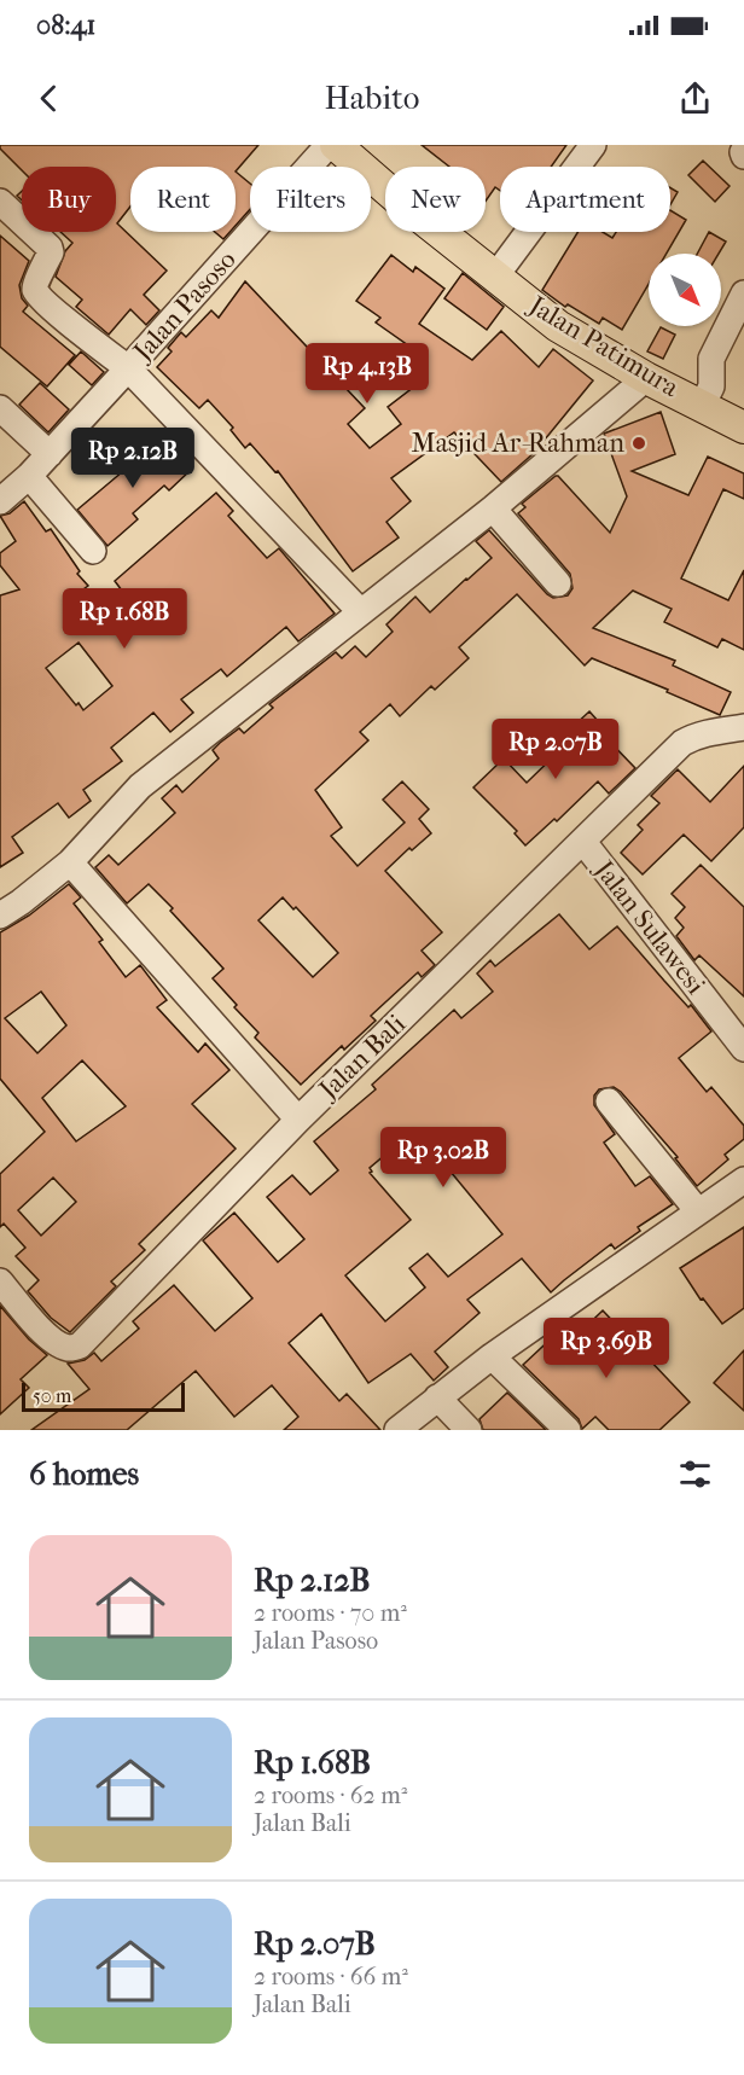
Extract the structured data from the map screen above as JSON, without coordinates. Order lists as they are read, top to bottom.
{
  "streets": {
    "main road": ["Jalan Patimura"],
    "street": ["Jalan Pasoso", "Jalan Sulawesi", "Jalan Bali"]
  },
  "crossings": [
    ["Jalan Sulawesi", "Jalan Bali"]
  ],
  "places": ["Masjid Ar-Rahman"],
  "scale_bar": "50 m",
  "north": "bottom right",
  "page": {
    "status": "08:41",
    "header": "Habito",
    "chip": [
      "Buy",
      "Rent",
      "Filters",
      "New",
      "Apartment"
    ],
    "price": [
      "Rp 4.13B",
      "Rp 2.12B",
      "Rp 1.68B",
      "Rp 2.07B",
      "Rp 3.02B",
      "Rp 3.69B"
    ],
    "scale": "50 m",
    "heading": "6 homes",
    "list": [
      {
        "name": "Rp 2.12B",
        "note": "2 rooms · 70 m² · Jalan Pasoso"
      },
      {
        "name": "Rp 1.68B",
        "note": "2 rooms · 62 m² · Jalan Bali"
      },
      {
        "name": "Rp 2.07B",
        "note": "2 rooms · 66 m² · Jalan Bali"
      }
    ]
  }
}
